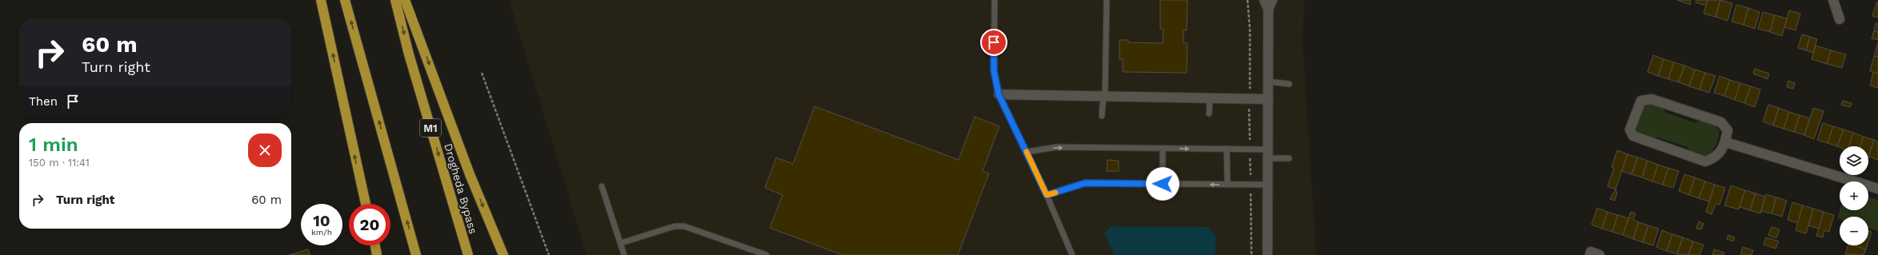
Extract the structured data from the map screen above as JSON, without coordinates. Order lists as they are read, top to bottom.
{
  "streets": {
    "highway": ["M1", "Drogheda Bypass"]
  },
  "page": {
    "turn": ["60 m", "Turn right"],
    "then": "Then",
    "heading": ["1 min", "150 m · 11:41"],
    "map_buttons": ["+", "−"],
    "list": [
      {
        "name": "Turn right",
        "value": "60 m"
      }
    ],
    "speed": "10 km/h",
    "limit": "20"
  }
}
